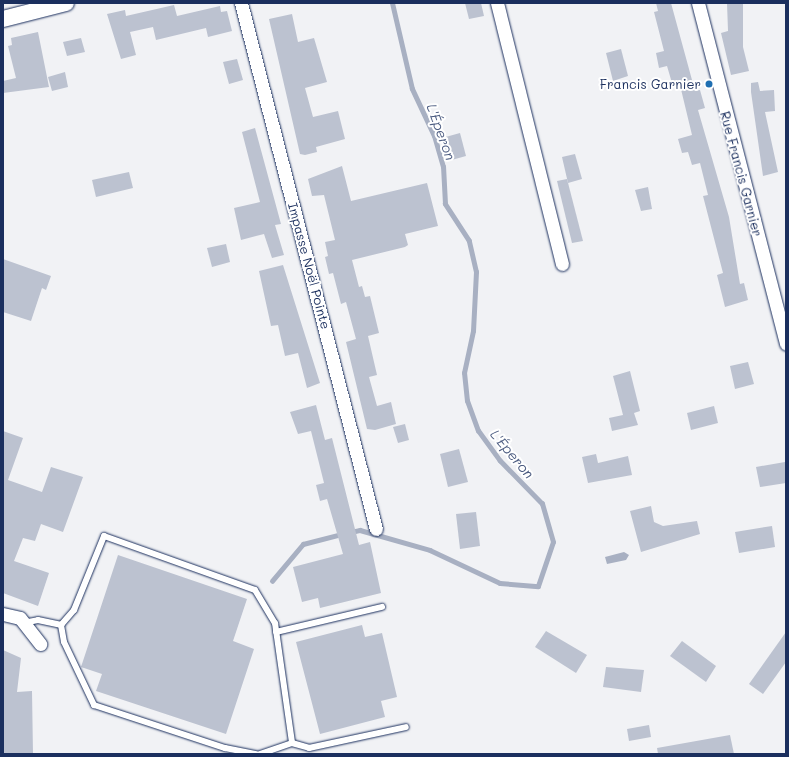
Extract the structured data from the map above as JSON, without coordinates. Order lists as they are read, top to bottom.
{
  "streets": {
    "street": ["Rue Francis Garnier", "Impasse Noël Pointe"]
  },
  "water": ["L'Éperon"],
  "places": ["Francis Garnier"]
}
